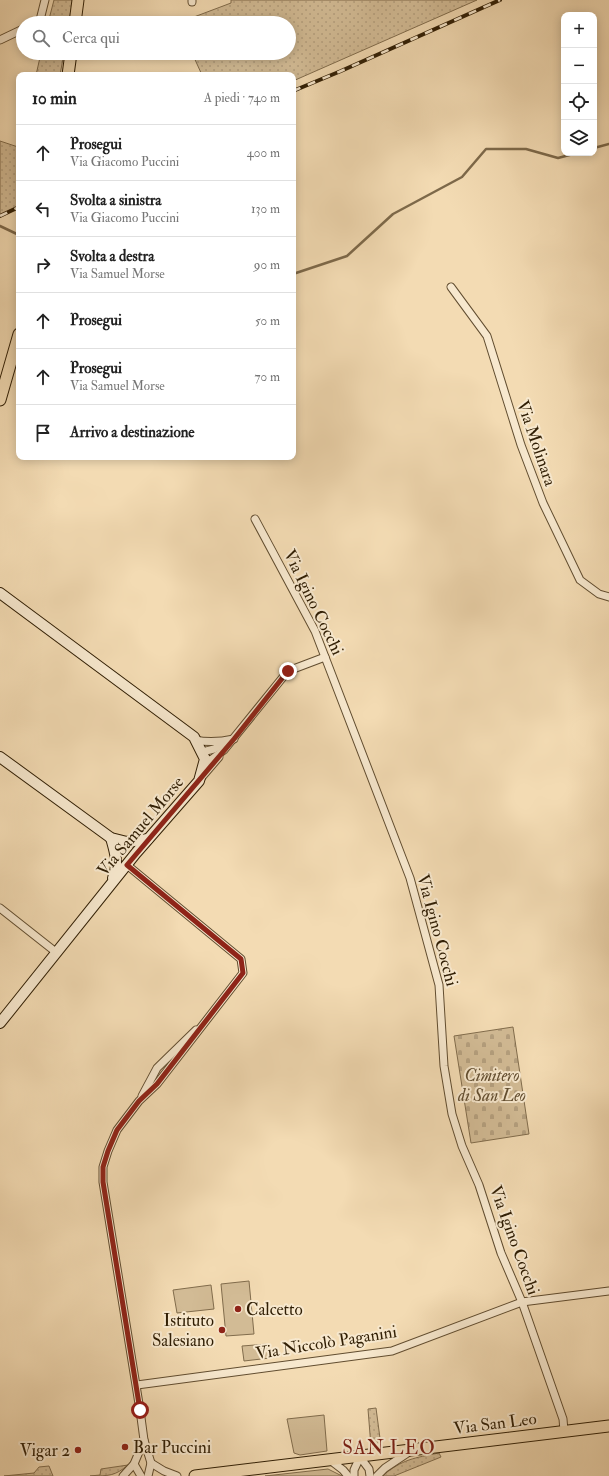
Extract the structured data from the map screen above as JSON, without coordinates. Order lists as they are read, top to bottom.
{
  "streets": {
    "main road": ["Via San Leo"],
    "street": [
      "Via Molinara",
      "Via Igino Cocchi",
      "Via Samuel Morse",
      "Via Niccolò Paganini"
    ]
  },
  "crossings": [
    ["Via Igino Cocchi", "Via Niccolò Paganini"],
    ["Via Igino Cocchi", "Via San Leo"]
  ],
  "districts": ["SAN LEO"],
  "parks": ["Cimitero di San Leo"],
  "places": [
    "Calcetto",
    "Istituto Salesiano",
    "Bar Puccini",
    "Vigar 2"
  ],
  "page": {
    "map_buttons": ["+", "−"],
    "search": "Cerca qui",
    "heading": ["10 min", "A piedi · 740 m"],
    "list": [
      ["Prosegui", "Via Giacomo Puccini", "400 m"],
      ["Svolta a sinistra", "Via Giacomo Puccini", "130 m"],
      ["Svolta a destra", "Via Samuel Morse", "90 m"],
      ["Prosegui", "50 m"],
      ["Prosegui", "Via Samuel Morse", "70 m"],
      "Arrivo a destinazione"
    ]
  }
}
